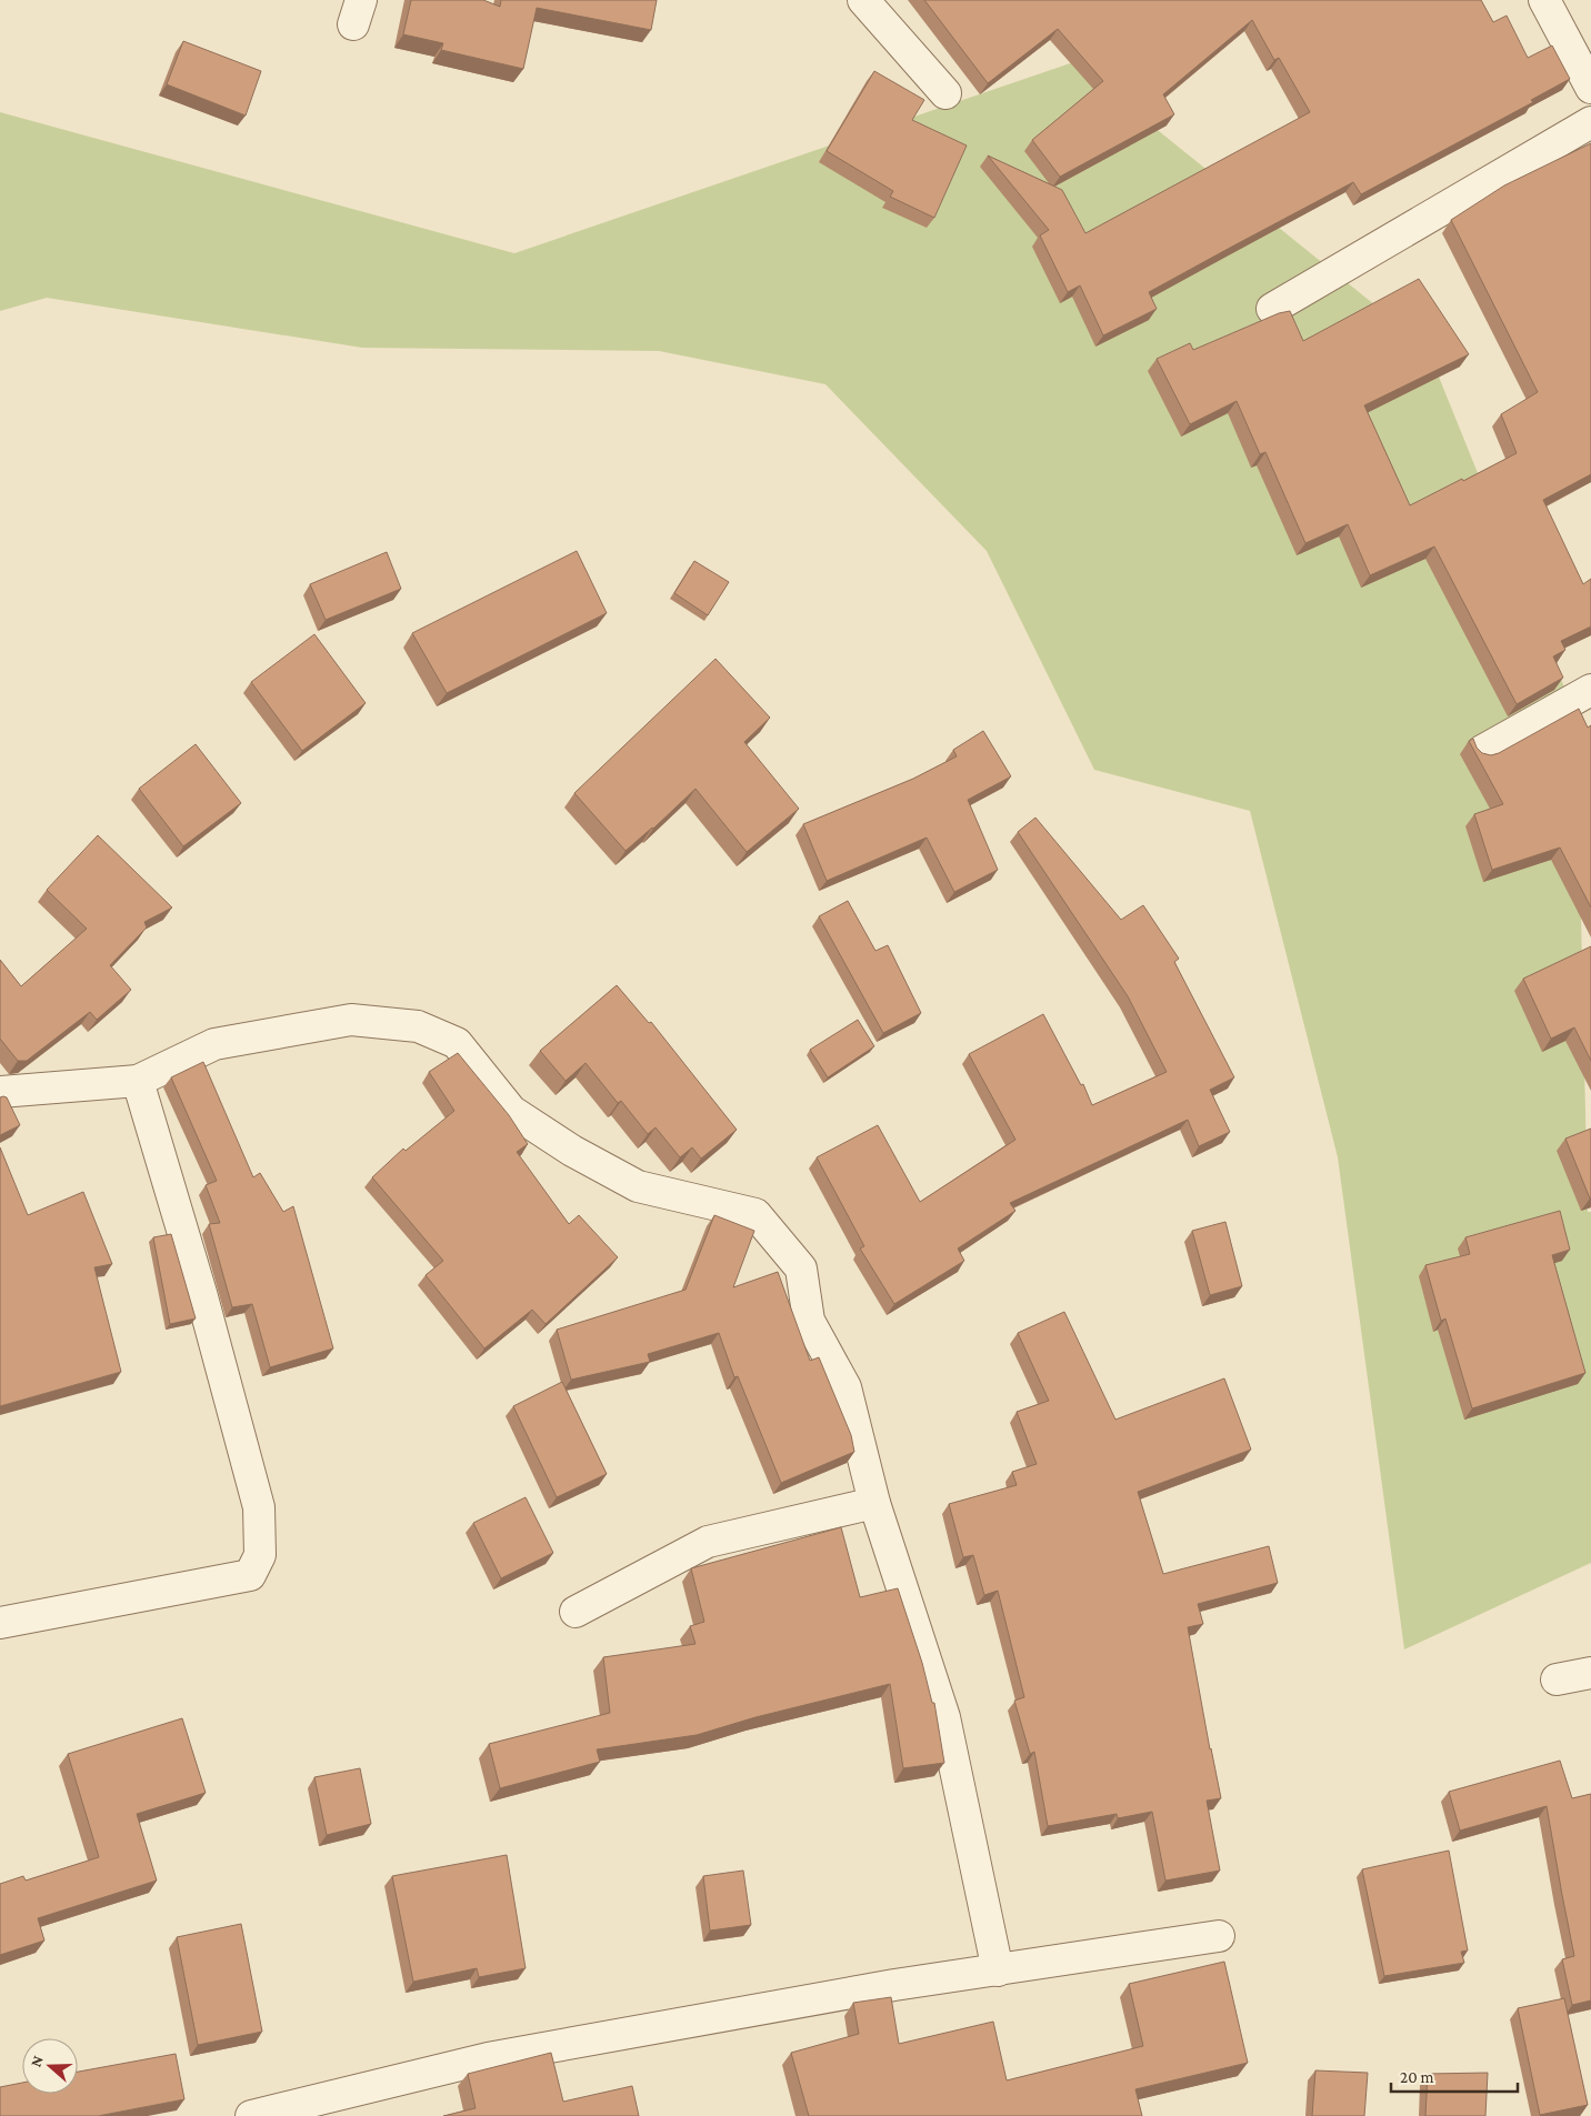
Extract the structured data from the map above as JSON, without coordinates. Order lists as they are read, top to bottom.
{
  "scale_bar": "20 m",
  "north": "left"
}
